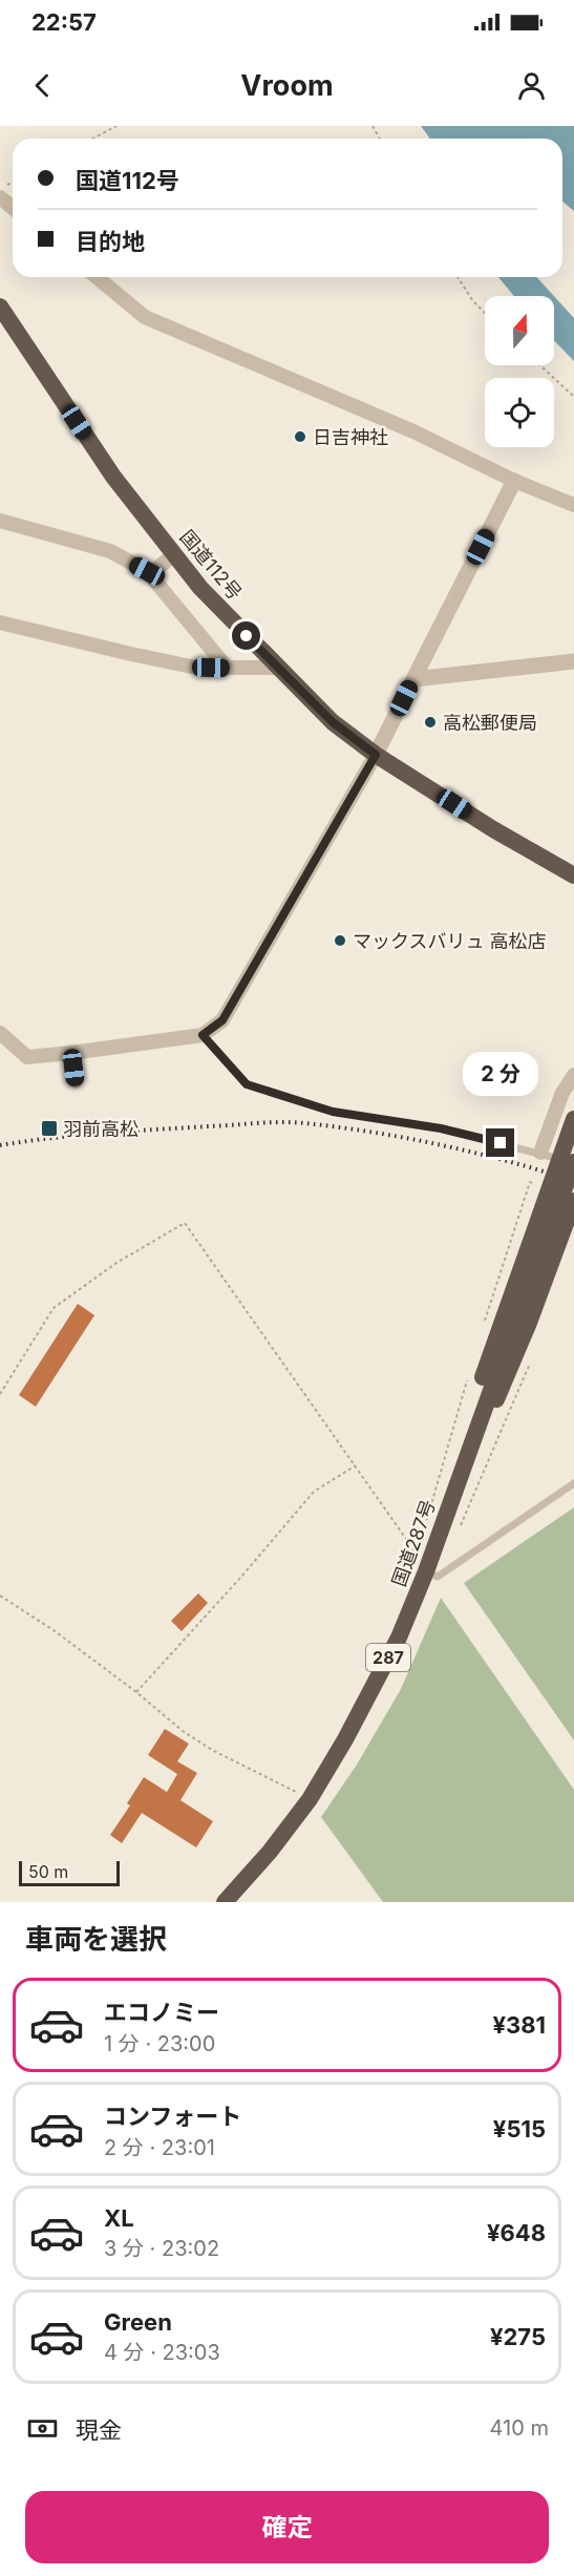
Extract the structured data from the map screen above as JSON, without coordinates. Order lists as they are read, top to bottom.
{
  "streets": {
    "highway": ["国道112号", "国道287号", "287"]
  },
  "crossings": [
    ["国道287号", "287"]
  ],
  "places": {
    "other": ["日吉神社", "高松郵便局", "マックスバリュ 高松店"],
    "transit": ["羽前高松"]
  },
  "scale_bar": "50 m",
  "north": "top",
  "page": {
    "status": "22:57",
    "header": "Vroom",
    "banner": ["国道112号", "目的地"],
    "bubble": "2 分",
    "scale": "50 m",
    "heading": "車両を選択",
    "list": [
      {
        "name": "エコノミー",
        "note": "1 分 · 23:00",
        "value": "¥381"
      },
      {
        "name": "コンフォート",
        "note": "2 分 · 23:01",
        "value": "¥515"
      },
      {
        "name": "XL",
        "note": "3 分 · 23:02",
        "value": "¥648"
      },
      {
        "name": "Green",
        "note": "4 分 · 23:03",
        "value": "¥275"
      }
    ],
    "pay": ["現金", "410 m"],
    "buttons": "確定"
  }
}
